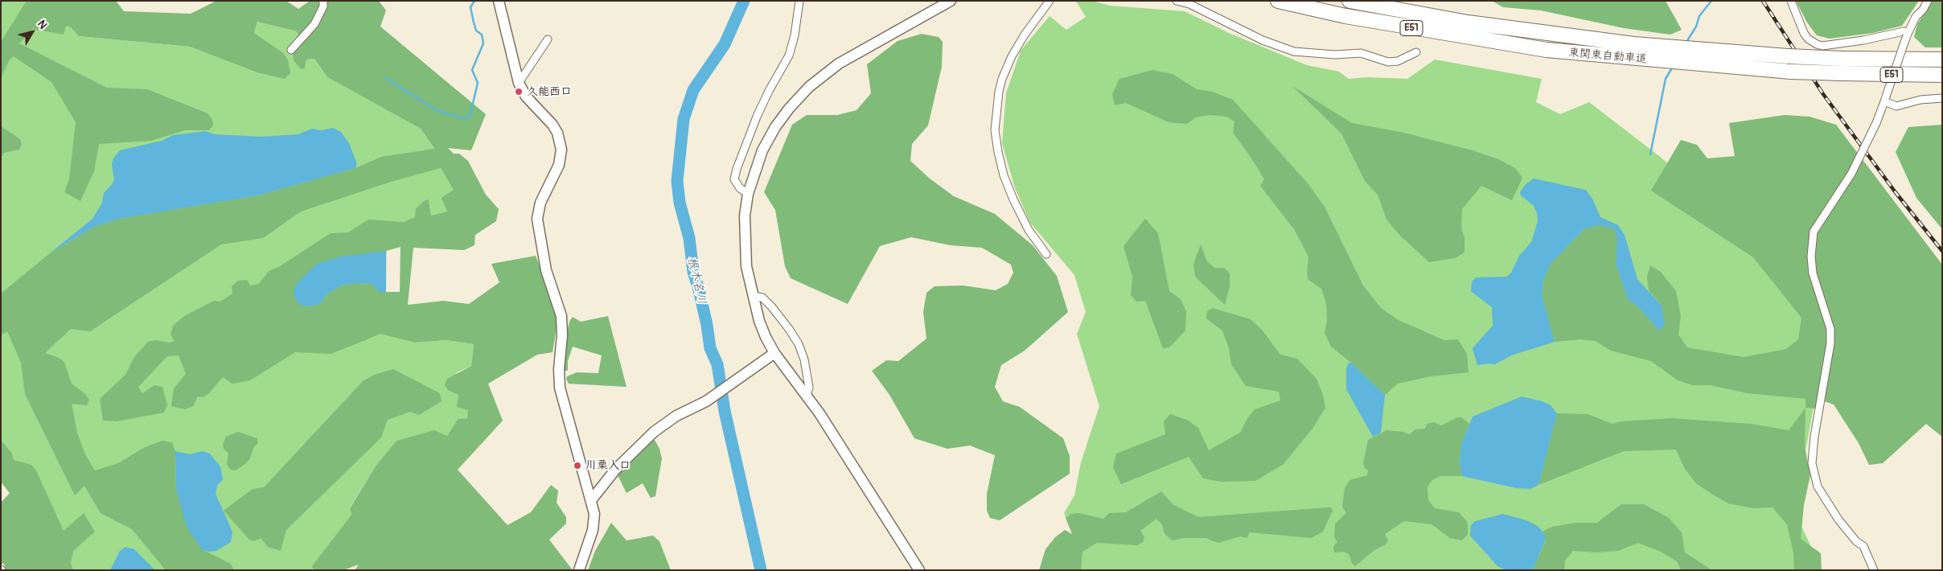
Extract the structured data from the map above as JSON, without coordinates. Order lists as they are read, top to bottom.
{
  "streets": {
    "highway": ["E51", "東関東自動車道"]
  },
  "water": ["根木名川"],
  "places": ["久能西口", "川栗入口"],
  "north": "top right"
}
